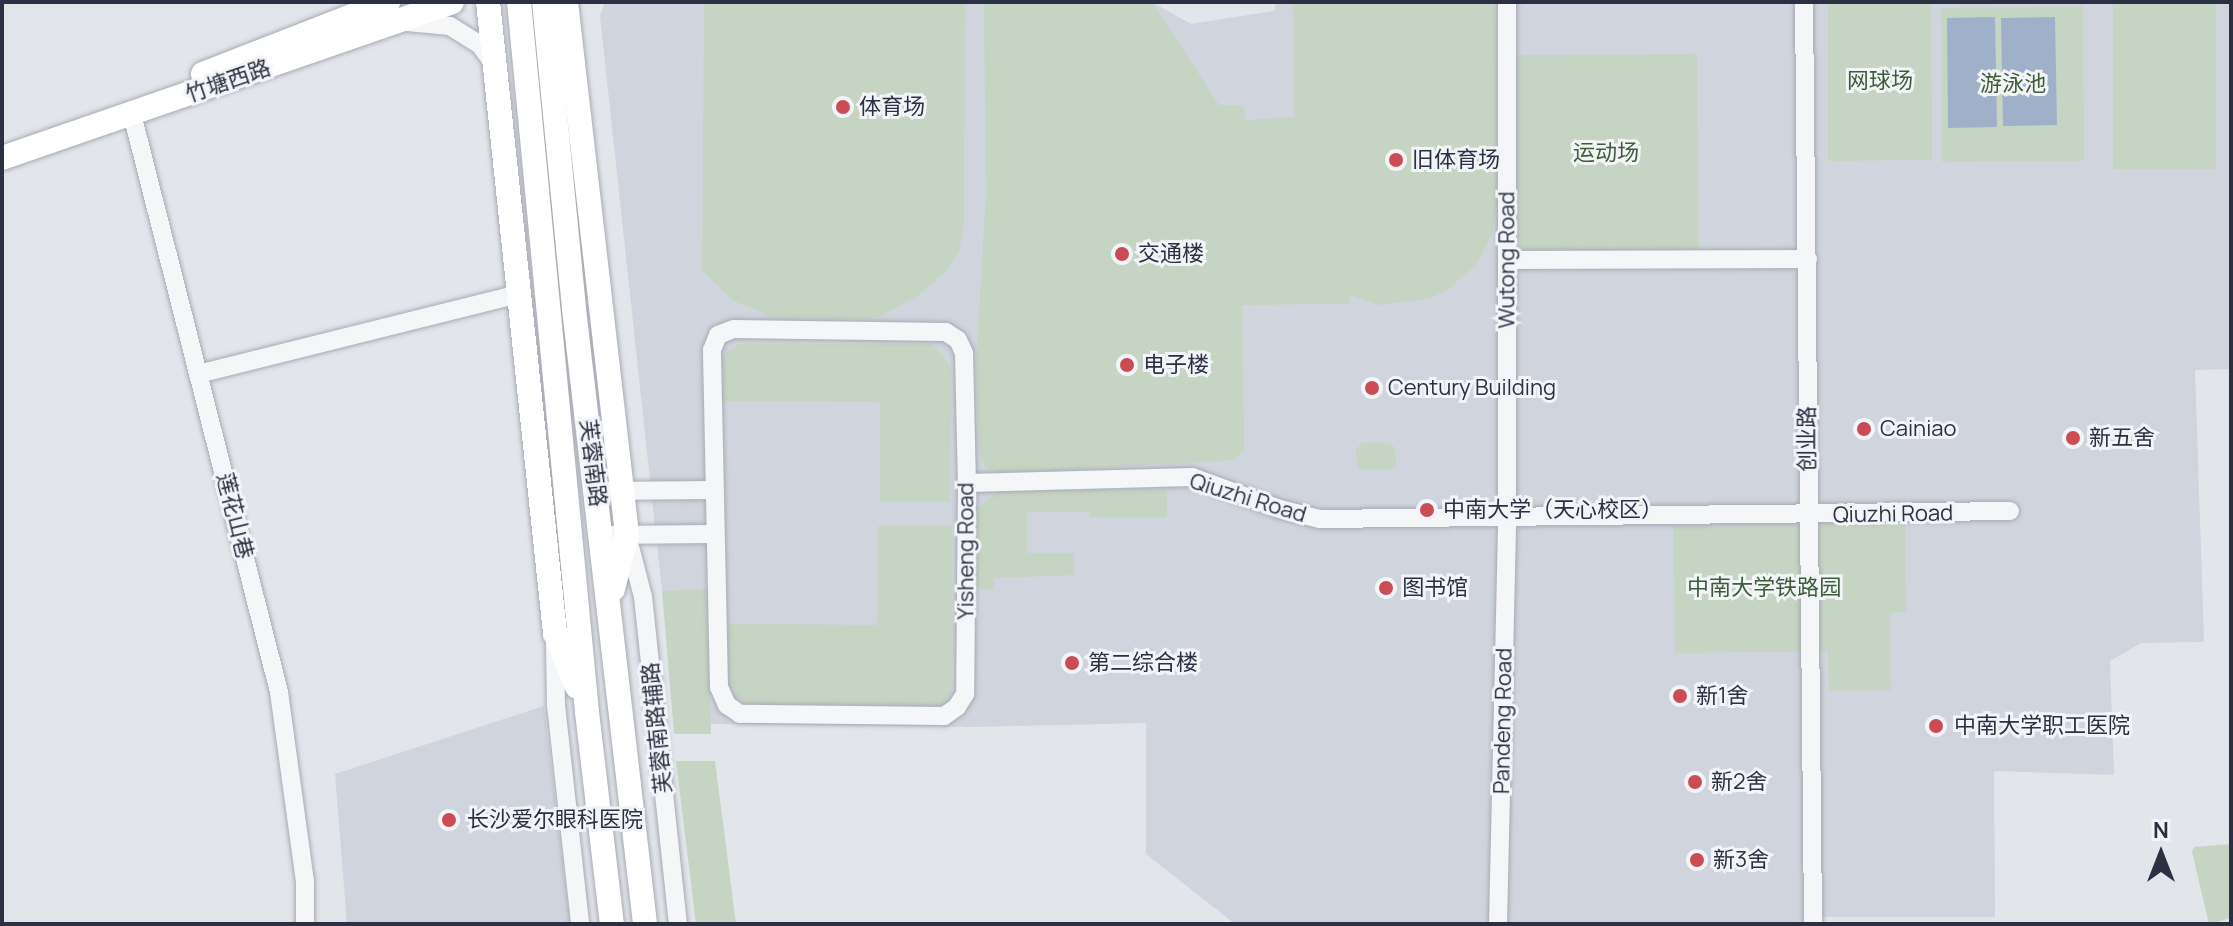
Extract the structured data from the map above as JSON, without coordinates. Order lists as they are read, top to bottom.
{
  "streets": {
    "main road": ["竹塘西路", "芙蓉南路"],
    "street": [
      "Wutong Road",
      "创业路",
      "Qiuzhi Road",
      "莲花山巷",
      "Yisheng Road",
      "Pandeng Road",
      "芙蓉南路辅路"
    ]
  },
  "crossings": [
    ["竹塘西路", "莲花山巷"],
    ["Wutong Road", "Qiuzhi Road"],
    ["Wutong Road", "Pandeng Road"],
    ["创业路", "Qiuzhi Road"],
    ["Qiuzhi Road", "Yisheng Road"],
    ["Qiuzhi Road", "Pandeng Road"]
  ],
  "parks": [
    "网球场",
    "游泳池",
    "运动场",
    "中南大学铁路园"
  ],
  "places": [
    "体育场",
    "旧体育场",
    "交通楼",
    "电子楼",
    "Century Building",
    "Cainiao",
    "新五舍",
    "中南大学（天心校区）",
    "图书馆",
    "第二综合楼",
    "新1舍",
    "中南大学职工医院",
    "新2舍",
    "长沙爱尔眼科医院",
    "新3舍"
  ],
  "north": "top"
}
